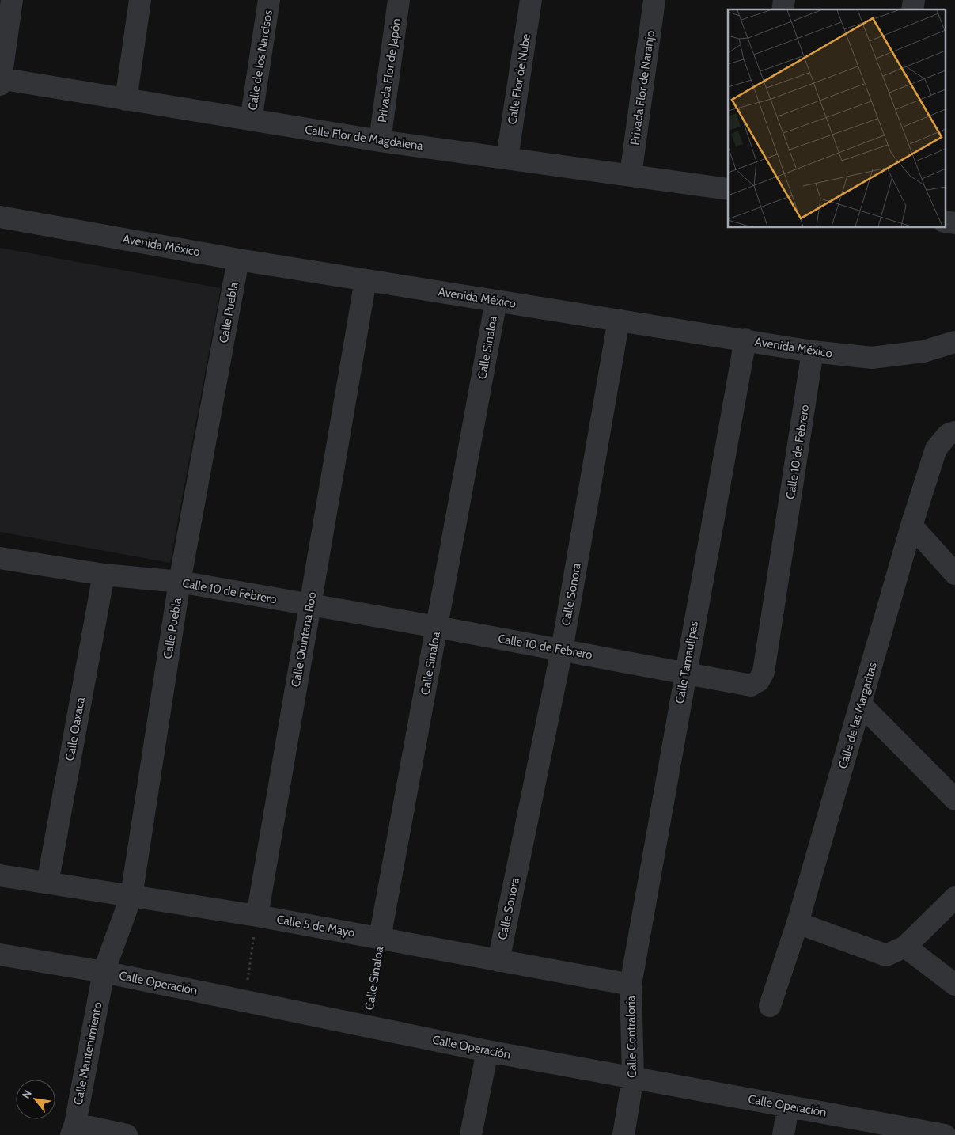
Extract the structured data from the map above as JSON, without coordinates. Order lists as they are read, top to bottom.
{
  "streets": {
    "street": [
      "Calle de los Narcisos",
      "Privada Flor de Japón",
      "Calle Flor de Nube",
      "Privada Flor de Naranjo",
      "Calle Flor de Magdalena",
      "Avenida México",
      "Calle Puebla",
      "Calle Sinaloa",
      "Calle 10 de Febrero",
      "Calle Sonora",
      "Calle Quintana Roo",
      "Calle Tamaulipas",
      "Calle de las Margaritas",
      "Calle Oaxaca",
      "Calle 5 de Mayo",
      "Calle Operación",
      "Calle Contraloría",
      "Calle Mantenimiento"
    ]
  },
  "crossings": [
    ["Calle de los Narcisos", "Calle Flor de Magdalena"],
    ["Privada Flor de Japón", "Calle Flor de Magdalena"],
    ["Calle Flor de Nube", "Calle Flor de Magdalena"],
    ["Privada Flor de Naranjo", "Calle Flor de Magdalena"],
    ["Avenida México", "Calle Puebla"],
    ["Avenida México", "Calle Sinaloa"],
    ["Avenida México", "Calle 10 de Febrero"],
    ["Avenida México", "Calle Sonora"],
    ["Avenida México", "Calle Quintana Roo"],
    ["Avenida México", "Calle Tamaulipas"],
    ["Calle Puebla", "Calle 10 de Febrero"],
    ["Calle Puebla", "Calle 5 de Mayo"],
    ["Calle Puebla", "Calle Operación"],
    ["Calle Puebla", "Calle Mantenimiento"],
    ["Calle Sinaloa", "Calle 10 de Febrero"],
    ["Calle Sinaloa", "Calle 5 de Mayo"],
    ["Calle Sinaloa", "Calle Operación"],
    ["Calle 10 de Febrero", "Calle Sonora"],
    ["Calle 10 de Febrero", "Calle Quintana Roo"],
    ["Calle 10 de Febrero", "Calle Tamaulipas"],
    ["Calle 10 de Febrero", "Calle Oaxaca"],
    ["Calle Sonora", "Calle 5 de Mayo"],
    ["Calle Quintana Roo", "Calle 5 de Mayo"],
    ["Calle Tamaulipas", "Calle 5 de Mayo"],
    ["Calle Tamaulipas", "Calle Contraloría"],
    ["Calle Oaxaca", "Calle 5 de Mayo"],
    ["Calle 5 de Mayo", "Calle Contraloría"],
    ["Calle Operación", "Calle Contraloría"],
    ["Calle Operación", "Calle Mantenimiento"]
  ],
  "north": "top left"
}
